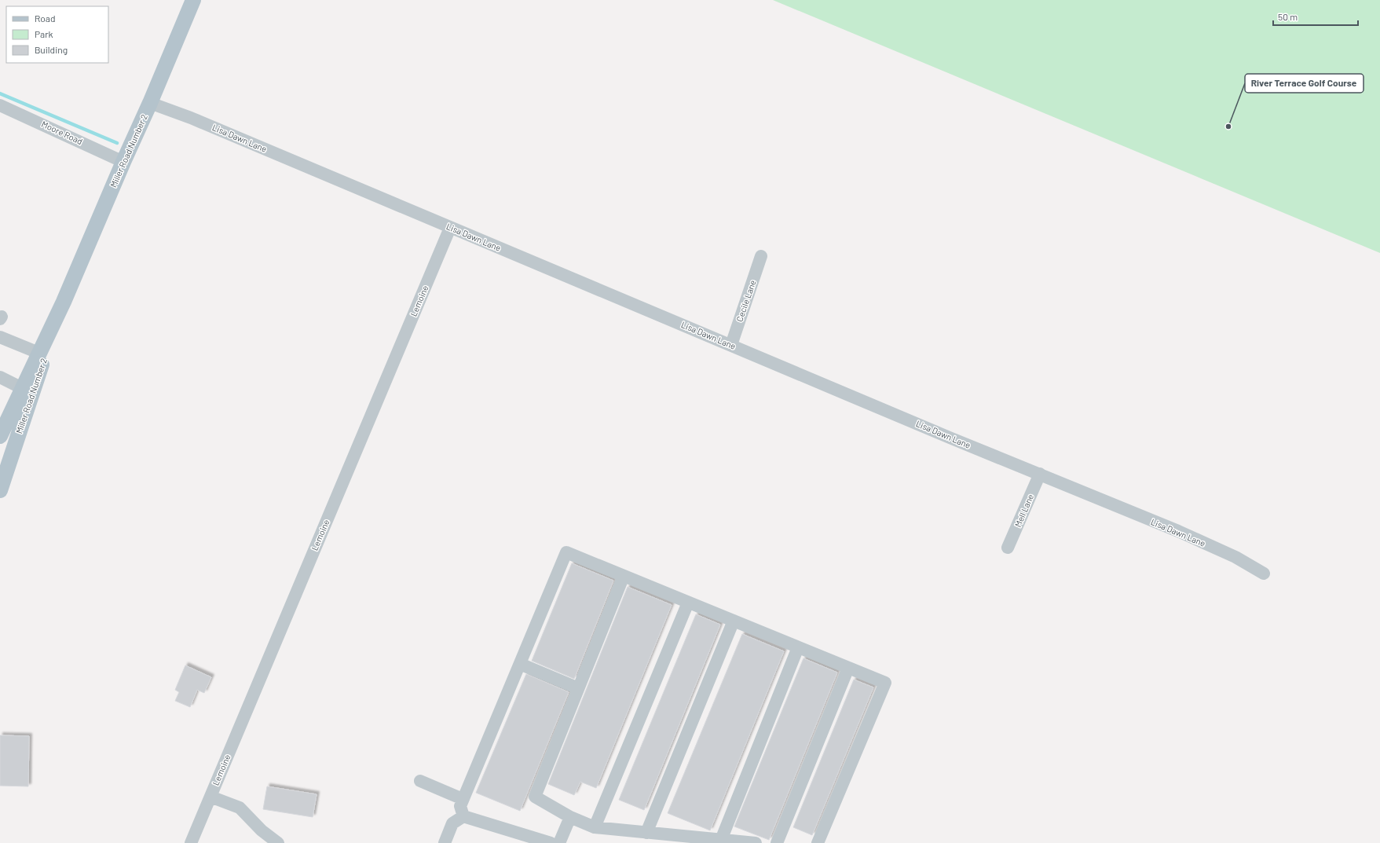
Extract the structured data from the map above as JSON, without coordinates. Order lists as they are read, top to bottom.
{
  "streets": {
    "main road": ["Miller Road Number 2"],
    "street": [
      "Moore Road",
      "Lisa Dawn Lane",
      "Lemoine",
      "Cecile Lane",
      "Mell Lane"
    ]
  },
  "crossings": [
    ["Moore Road", "Miller Road Number 2"],
    ["Lisa Dawn Lane", "Miller Road Number 2"],
    ["Lisa Dawn Lane", "Lemoine"],
    ["Lisa Dawn Lane", "Cecile Lane"],
    ["Lisa Dawn Lane", "Mell Lane"]
  ],
  "places": ["River Terrace Golf Course"],
  "legend": ["Road", "Park", "Building"],
  "scale_bar": "50 m"
}
